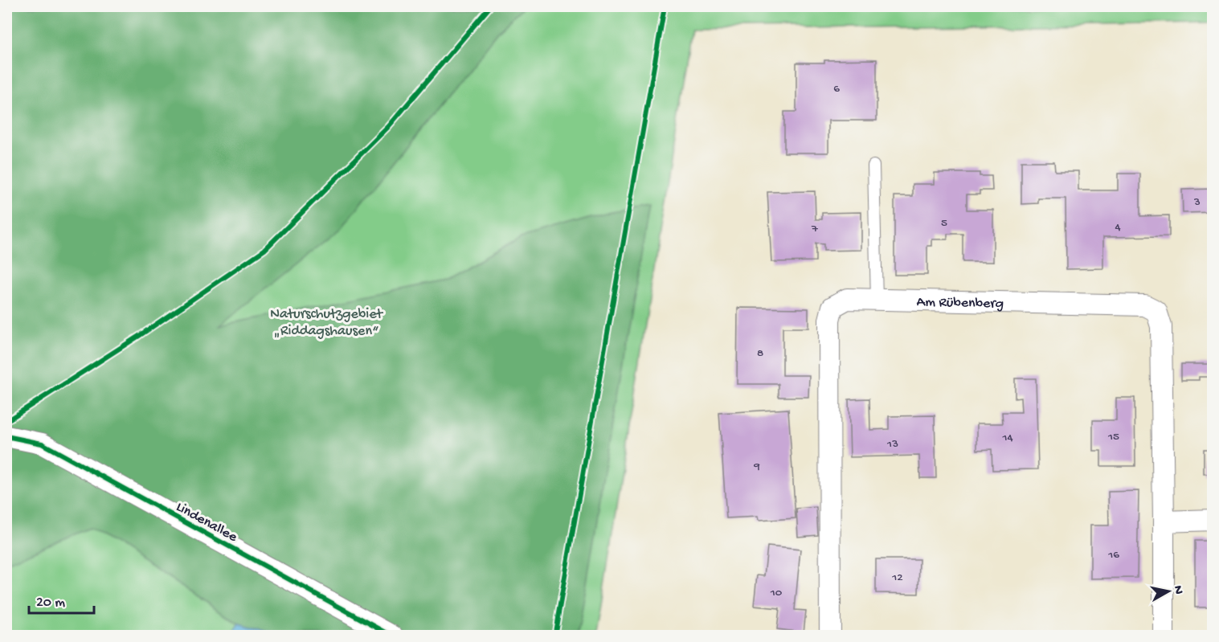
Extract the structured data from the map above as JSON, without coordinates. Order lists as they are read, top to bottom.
{
  "streets": {
    "street": ["Am Rübenberg", "Lindenallee"]
  },
  "parks": ["Naturschutzgebiet „Riddagshausen“"],
  "house_numbers": [
    "6",
    "3",
    "5",
    "4",
    "7",
    "8",
    "15",
    "14",
    "13",
    "9",
    "16",
    "12",
    "10"
  ],
  "scale_bar": "20 m",
  "north": "right"
}
